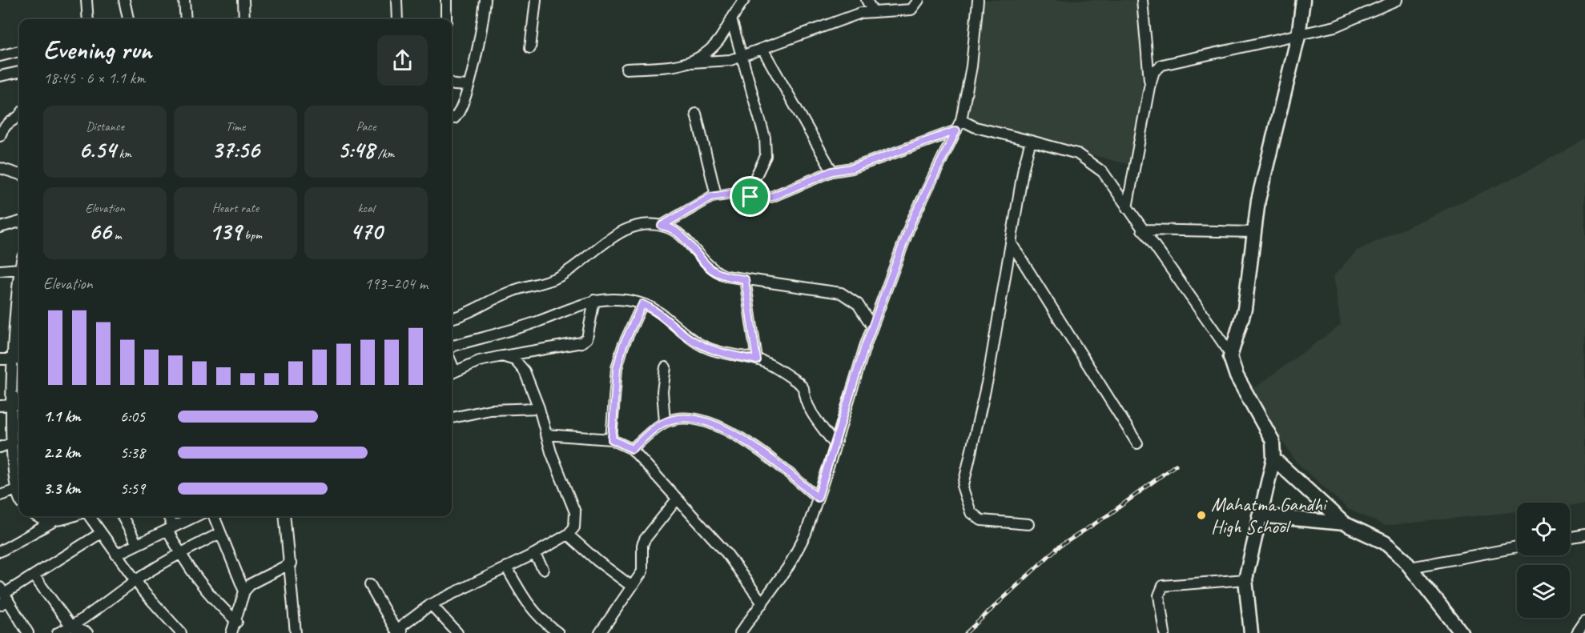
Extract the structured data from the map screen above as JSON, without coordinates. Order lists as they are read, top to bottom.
{
  "places": ["Mahatma Gandhi High School"],
  "page": {
    "heading": ["Evening run", "18:45 · 6 × 1.1 km"],
    "stats": [
      ["Distance", "6.54 km"],
      ["Time", "37:56"],
      ["Pace", "5:48 /km"],
      ["Elevation", "66 m"],
      ["Heart rate", "139 bpm"],
      ["kcal", "470"]
    ],
    "chart": ["Elevation", "193–204 m"],
    "list": [
      {
        "name": "1.1 km",
        "note": "6:05"
      },
      {
        "name": "2.2 km",
        "note": "5:38"
      },
      {
        "name": "3.3 km",
        "note": "5:59"
      }
    ]
  }
}
